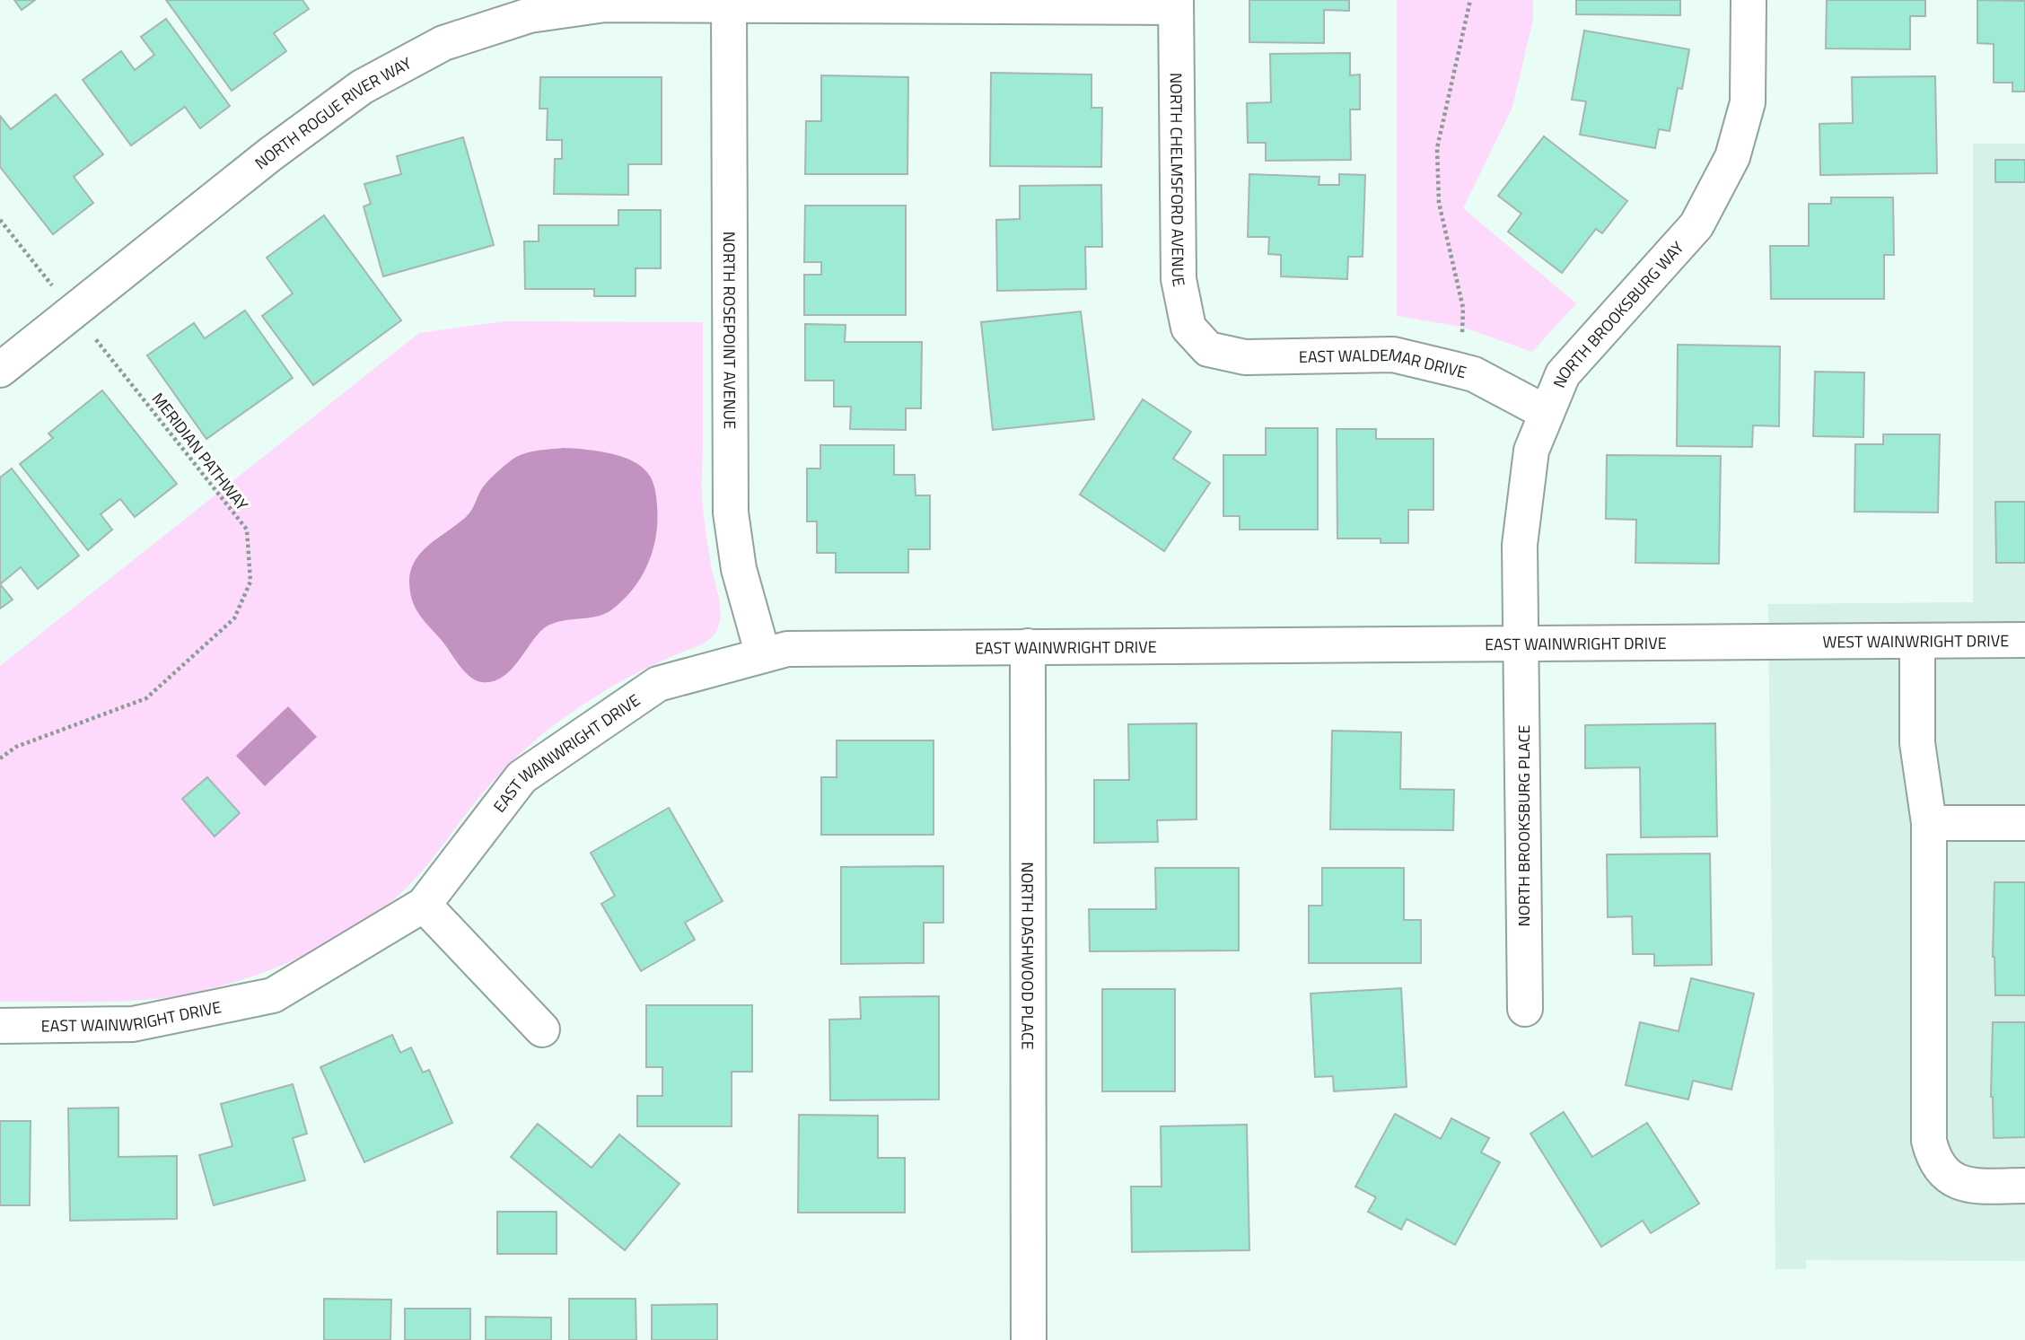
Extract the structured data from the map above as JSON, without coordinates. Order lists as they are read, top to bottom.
{
  "streets": {
    "street": [
      "NORTH ROGUE RIVER WAY",
      "NORTH CHELMSFORD AVENUE",
      "NORTH BROOKSBURG WAY",
      "NORTH ROSEPOINT AVENUE",
      "EAST WALDEMAR DRIVE",
      "WEST WAINWRIGHT DRIVE",
      "EAST WAINWRIGHT DRIVE",
      "NORTH BROOKSBURG PLACE",
      "NORTH DASHWOOD PLACE"
    ],
    "path": ["MERIDIAN PATHWAY"]
  },
  "crossings": [
    ["NORTH ROGUE RIVER WAY", "NORTH CHELMSFORD AVENUE"],
    ["NORTH ROGUE RIVER WAY", "NORTH ROSEPOINT AVENUE"],
    ["NORTH CHELMSFORD AVENUE", "EAST WALDEMAR DRIVE"],
    ["NORTH BROOKSBURG WAY", "EAST WALDEMAR DRIVE"],
    ["NORTH BROOKSBURG WAY", "EAST WAINWRIGHT DRIVE"],
    ["NORTH BROOKSBURG WAY", "NORTH BROOKSBURG PLACE"],
    ["NORTH ROSEPOINT AVENUE", "EAST WAINWRIGHT DRIVE"],
    ["WEST WAINWRIGHT DRIVE", "EAST WAINWRIGHT DRIVE"],
    ["EAST WAINWRIGHT DRIVE", "NORTH BROOKSBURG PLACE"],
    ["EAST WAINWRIGHT DRIVE", "NORTH DASHWOOD PLACE"]
  ]
}
